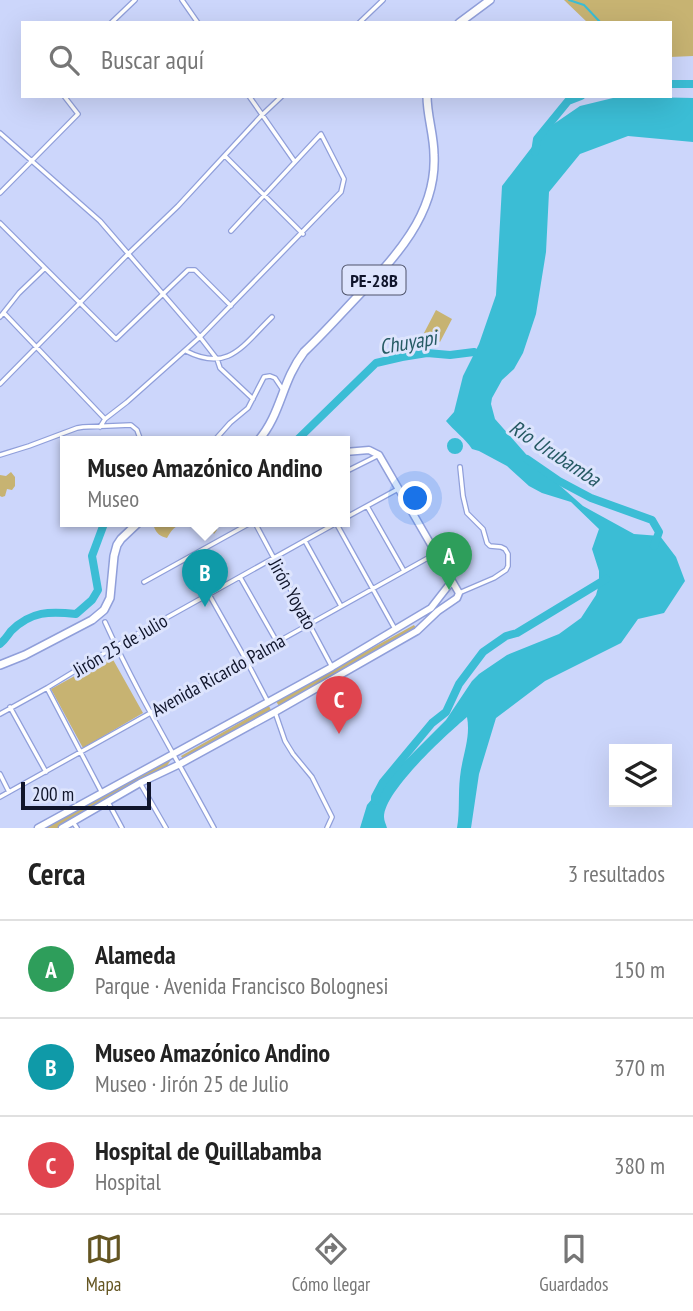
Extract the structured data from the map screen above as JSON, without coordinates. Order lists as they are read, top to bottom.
{
  "streets": {
    "highway": ["PE-28B"],
    "street": ["Jirón Yoyato", "Jirón 25 de Julio", "Avenida Ricardo Palma"]
  },
  "crossings": [
    ["Jirón Yoyato", "Jirón 25 de Julio"],
    ["Jirón Yoyato", "Avenida Ricardo Palma"]
  ],
  "water": ["Chuyapi", "Río Urubamba"],
  "scale_bar": "200 m",
  "page": {
    "search": "Buscar aquí",
    "popup": ["Museo Amazónico Andino", "Museo"],
    "pins": ["A", "B", "C"],
    "scale": "200 m",
    "heading": ["Cerca", "3 resultados"],
    "list": [
      {
        "mark": "A",
        "name": "Alameda",
        "note": "Parque · Avenida Francisco Bolognesi",
        "value": "150 m"
      },
      {
        "mark": "B",
        "name": "Museo Amazónico Andino",
        "note": "Museo · Jirón 25 de Julio",
        "value": "370 m"
      },
      {
        "mark": "C",
        "name": "Hospital de Quillabamba",
        "note": "Hospital",
        "value": "380 m"
      }
    ],
    "nav": ["Mapa", "Cómo llegar", "Guardados"]
  }
}
